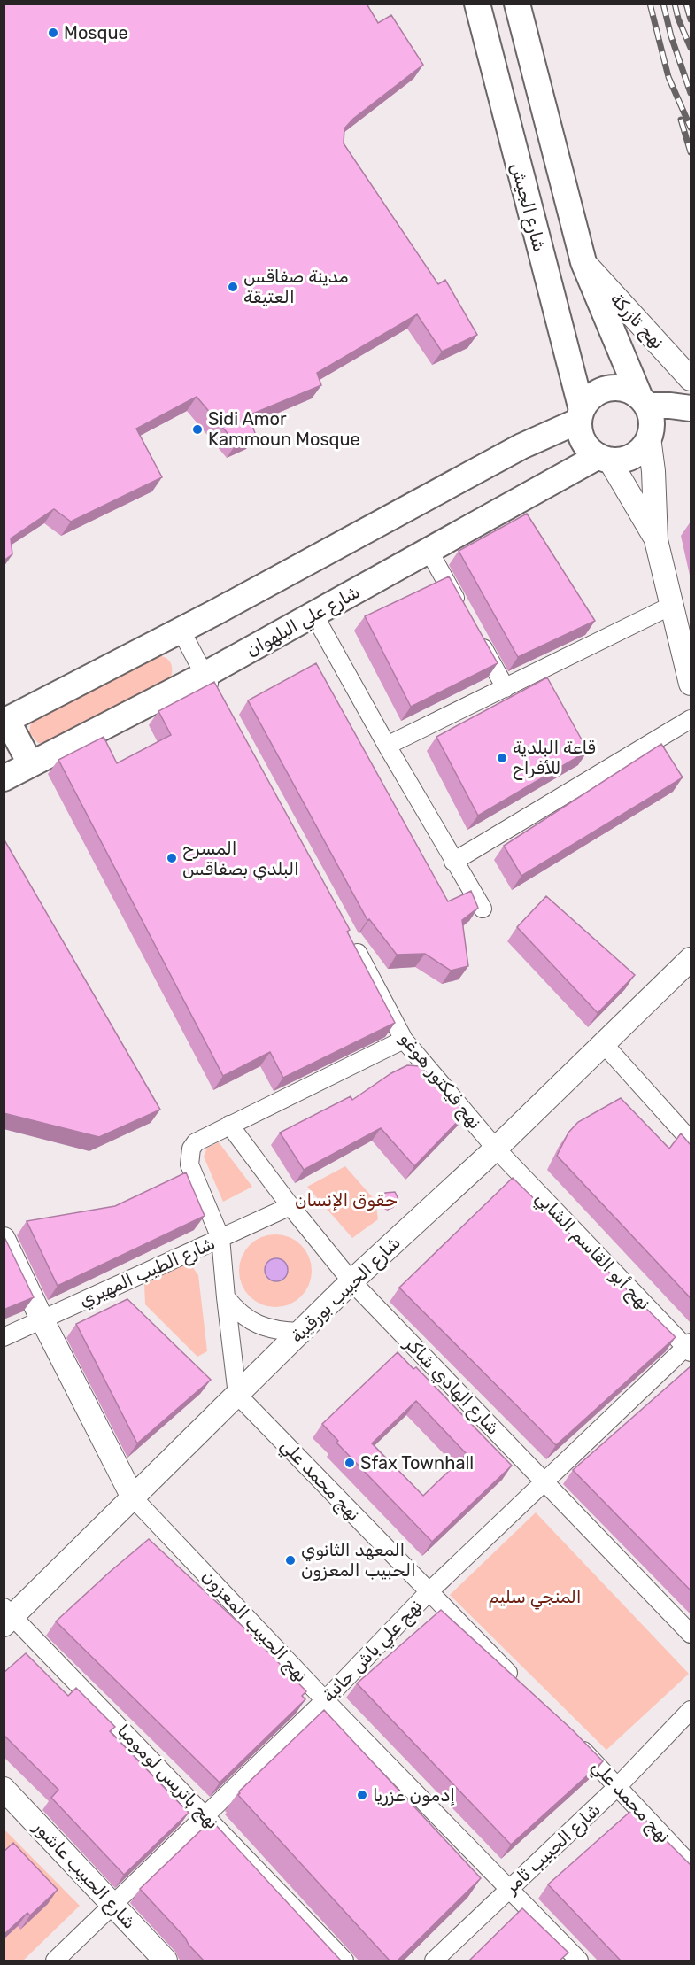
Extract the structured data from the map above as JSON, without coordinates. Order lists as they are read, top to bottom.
{
  "streets": {
    "main road": ["شارع الجيش", "شارع علي البلهوان"],
    "street": [
      "نهج تازركة",
      "نهج فيكتور هوغو",
      "نهج أبو القاسم الشابي",
      "شارع الطيب المهيري",
      "شارع الحبيب بورقيبة",
      "شارع الهادي شاكر",
      "نهج محمد علي",
      "نهج الحبيب المعزون",
      "نهج علي باش حانبة",
      "نهج باتريس لومومبا",
      "شارع الحبيب ثامر",
      "شارع الحبيب عاشور"
    ]
  },
  "crossings": [
    ["شارع الجيش", "شارع علي البلهوان"],
    ["نهج فيكتور هوغو", "نهج أبو القاسم الشابي"],
    ["نهج فيكتور هوغو", "شارع الحبيب بورقيبة"],
    ["نهج أبو القاسم الشابي", "شارع الحبيب بورقيبة"],
    ["نهج أبو القاسم الشابي", "نهج علي باش حانبة"],
    ["شارع الطيب المهيري", "شارع الحبيب بورقيبة"],
    ["شارع الطيب المهيري", "شارع الهادي شاكر"],
    ["شارع الطيب المهيري", "نهج الحبيب المعزون"],
    ["شارع الحبيب بورقيبة", "شارع الهادي شاكر"],
    ["شارع الحبيب بورقيبة", "نهج محمد علي"],
    ["شارع الحبيب بورقيبة", "نهج الحبيب المعزون"],
    ["شارع الحبيب بورقيبة", "نهج باتريس لومومبا"],
    ["شارع الهادي شاكر", "نهج علي باش حانبة"],
    ["نهج محمد علي", "نهج علي باش حانبة"],
    ["نهج محمد علي", "شارع الحبيب ثامر"],
    ["نهج الحبيب المعزون", "نهج علي باش حانبة"],
    ["نهج الحبيب المعزون", "شارع الحبيب ثامر"],
    ["نهج علي باش حانبة", "نهج باتريس لومومبا"],
    ["نهج علي باش حانبة", "شارع الحبيب عاشور"]
  ],
  "parks": ["حقوق الإنسان", "المنجي سليم"],
  "places": [
    "Mosque",
    "مدينة صفاقس العتيقة",
    "Sidi Amor Kammoun Mosque",
    "قاعة البلدية للأفراح",
    "المسرح البلدي بصفاقس",
    "Sfax Townhall",
    "المعهد الثانوي الحبيب المعزون",
    "إدمون عزريا"
  ]
}
